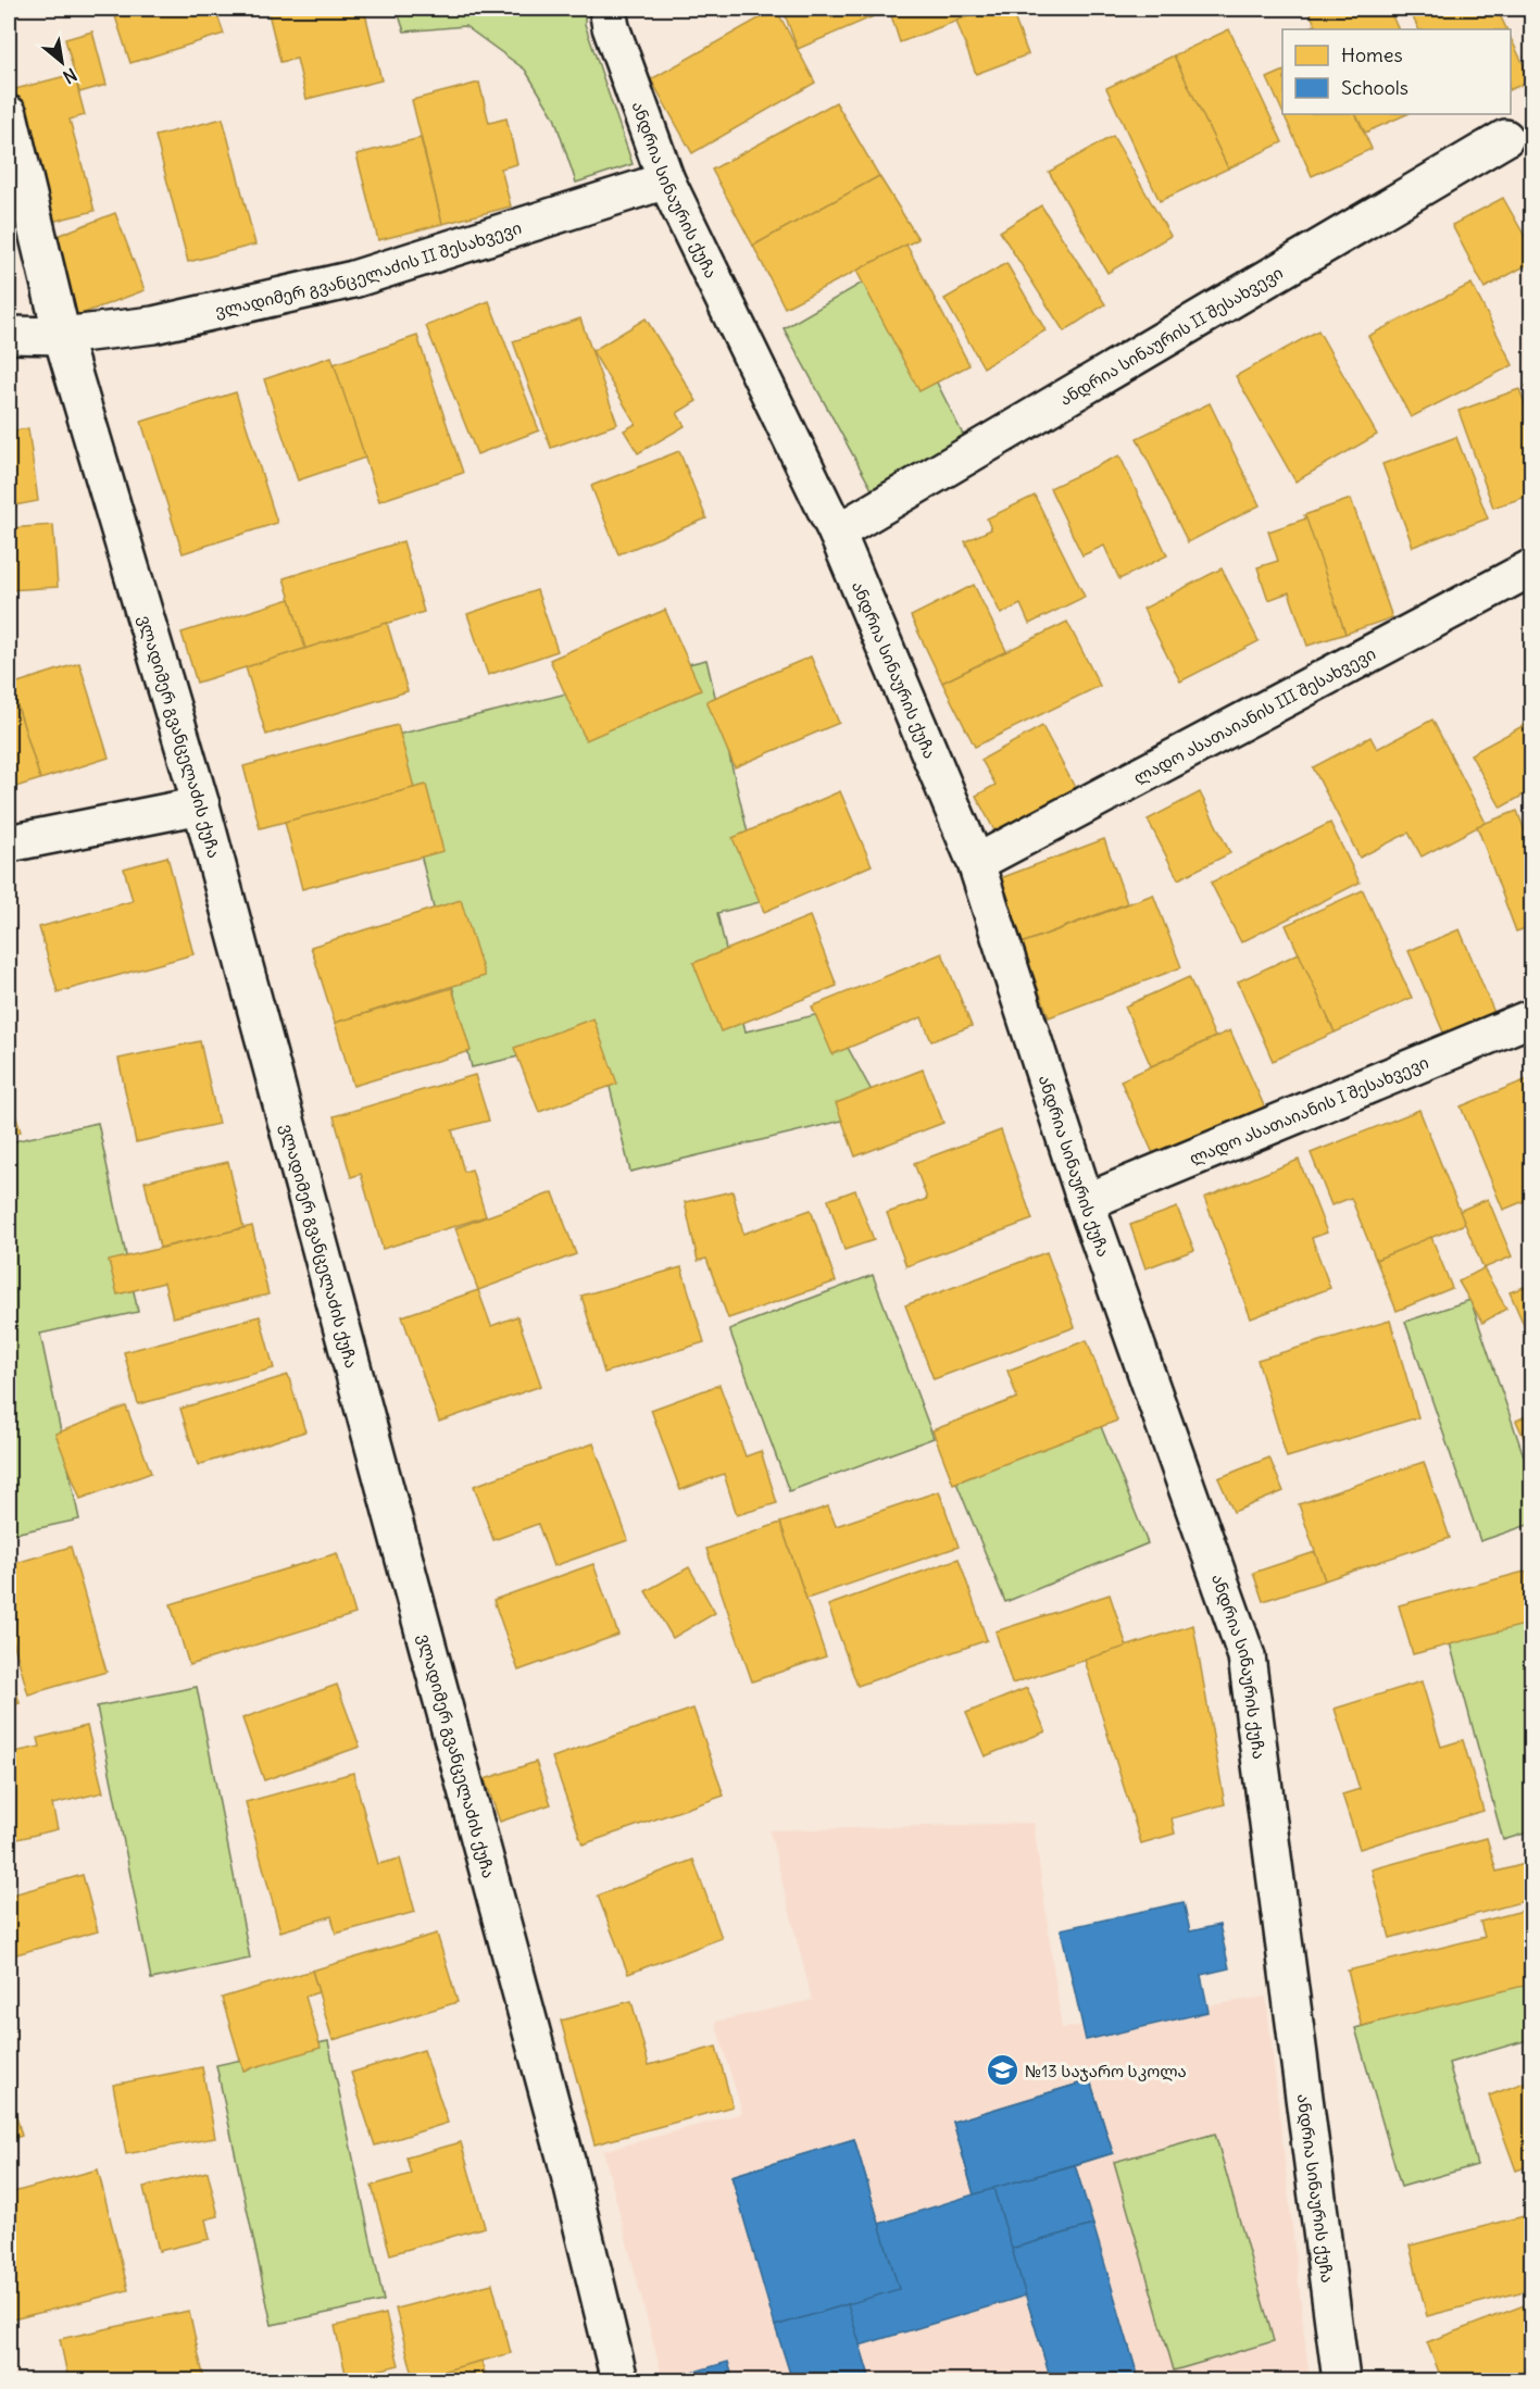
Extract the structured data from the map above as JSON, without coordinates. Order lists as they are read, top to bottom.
{
  "streets": {
    "street": [
      "ანდრია სინაურის ქუჩა",
      "ვლადიმერ გვანცელაძის II შესახვევი",
      "ანდრია სინაურის II შესახვევი",
      "ლადო ასათაიანის III შესახვევი",
      "ვლადიმერ გვანცელაძის ქუჩა",
      "ლადო ასათაიანის I შესახვევი"
    ]
  },
  "crossings": [
    ["ანდრია სინაურის ქუჩა", "ვლადიმერ გვანცელაძის II შესახვევი"],
    ["ანდრია სინაურის ქუჩა", "ანდრია სინაურის II შესახვევი"],
    ["ანდრია სინაურის ქუჩა", "ლადო ასათაიანის III შესახვევი"],
    ["ანდრია სინაურის ქუჩა", "ლადო ასათაიანის I შესახვევი"],
    ["ვლადიმერ გვანცელაძის II შესახვევი", "ვლადიმერ გვანცელაძის ქუჩა"]
  ],
  "places": {
    "school or university": ["№13 საჯარო სკოლა"]
  },
  "legend": ["Homes", "Schools"],
  "north": "bottom right"
}
